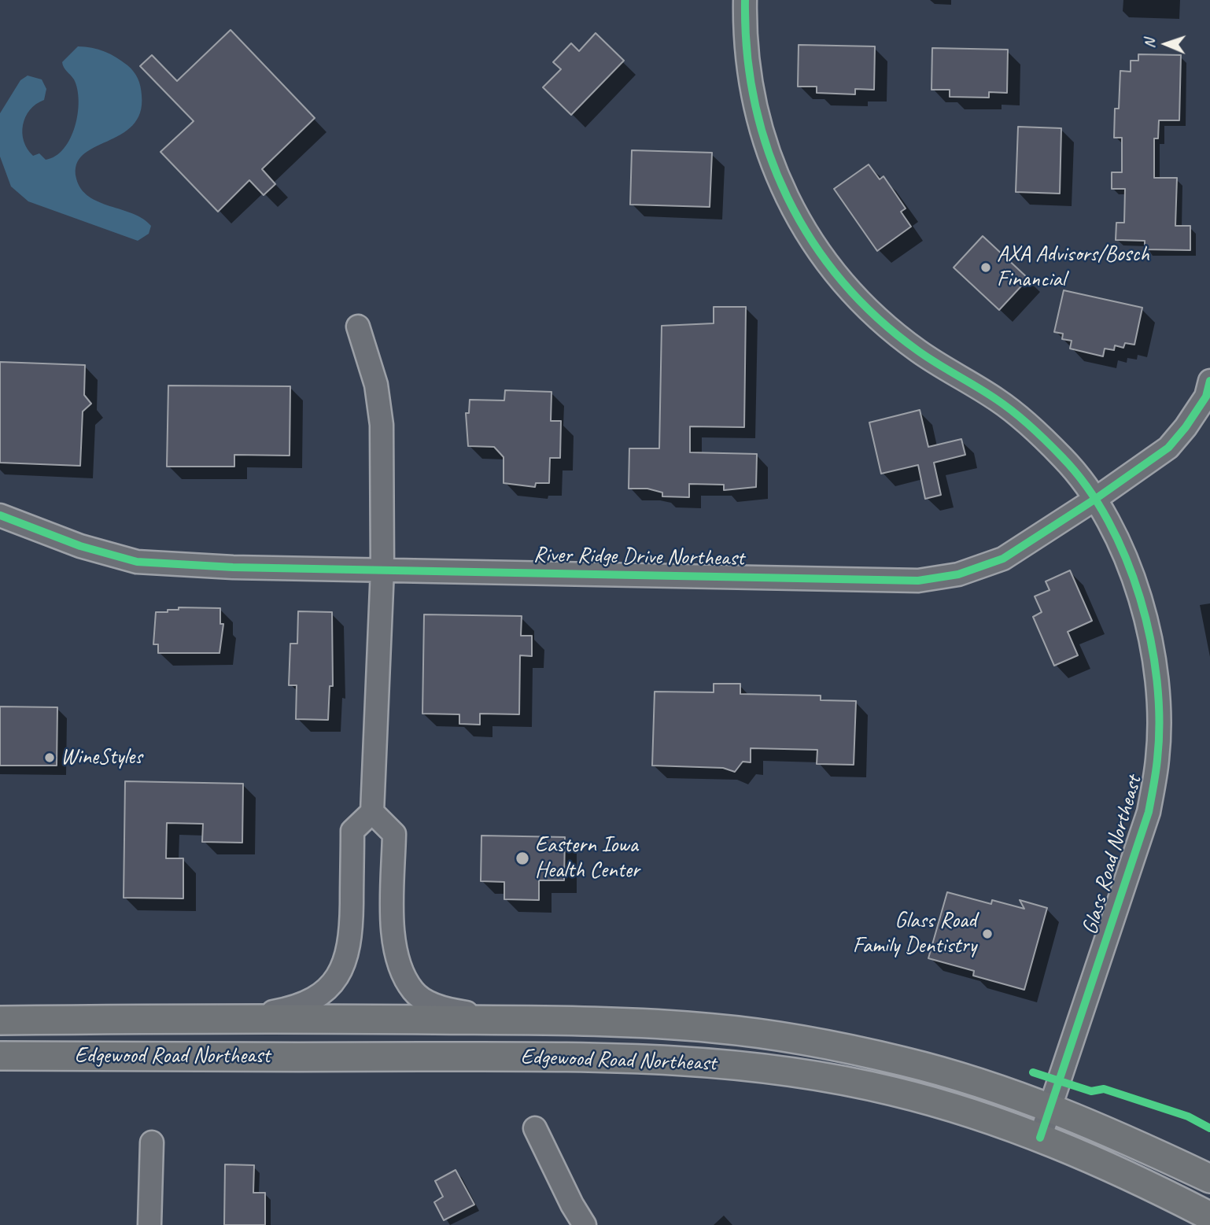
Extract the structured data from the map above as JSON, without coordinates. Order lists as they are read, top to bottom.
{
  "streets": {
    "main road": ["Edgewood Road Northeast"],
    "street": ["River Ridge Drive Northeast", "Glass Road Northeast"]
  },
  "crossings": [
    ["River Ridge Drive Northeast", "Glass Road Northeast"],
    ["Glass Road Northeast", "Edgewood Road Northeast"]
  ],
  "places": [
    "AXA Advisors/Bosch Financial",
    "WineStyles",
    "Eastern Iowa Health Center",
    "Glass Road Family Dentistry"
  ],
  "north": "left"
}
